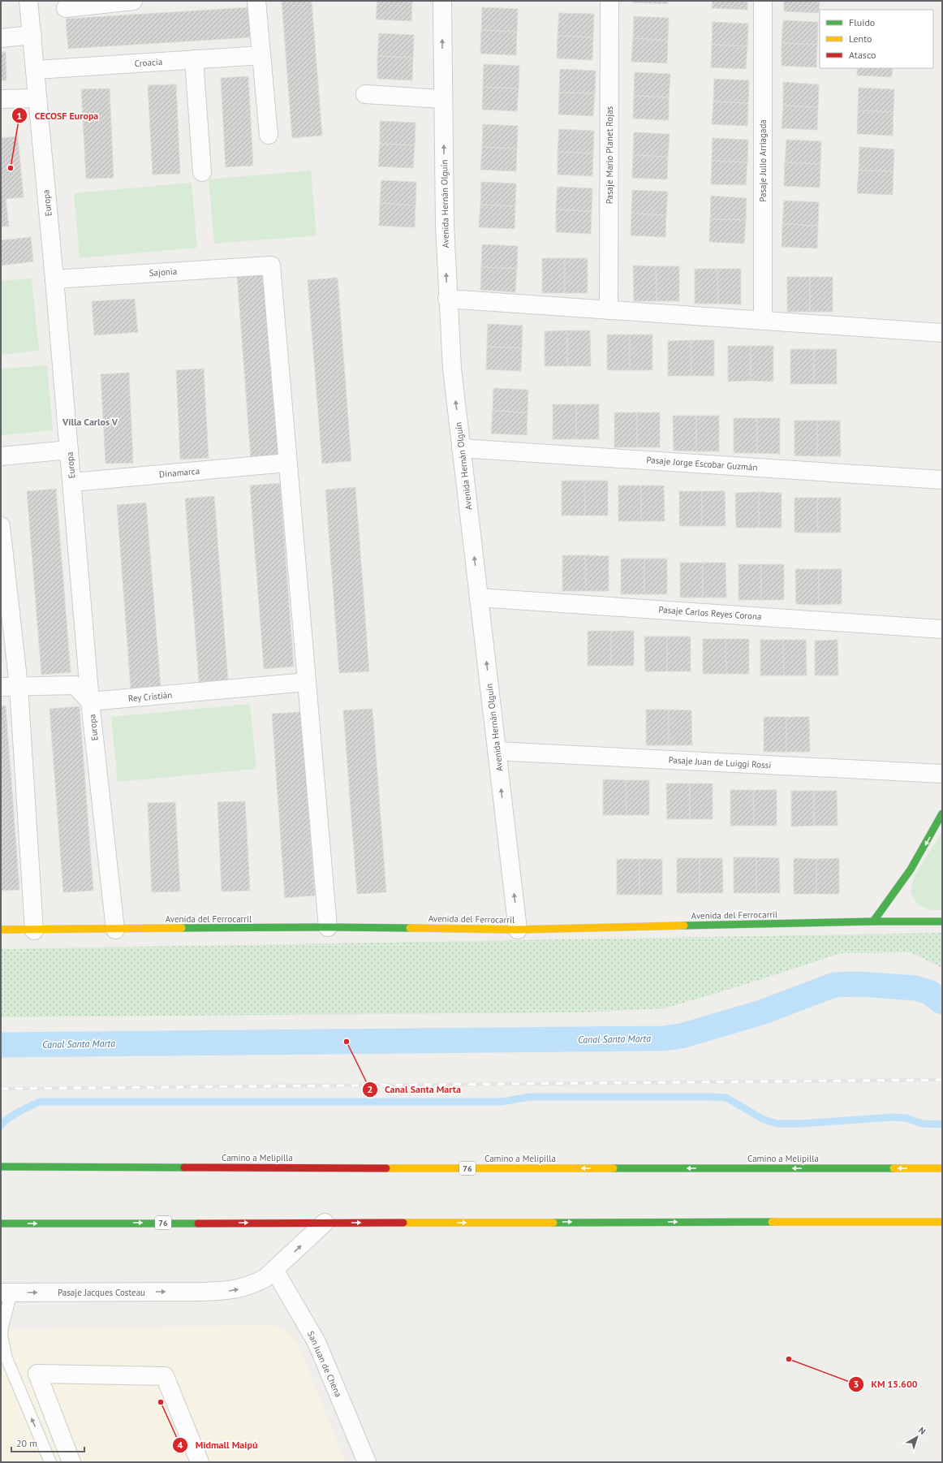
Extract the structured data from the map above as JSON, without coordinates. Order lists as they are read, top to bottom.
{
  "streets": {
    "main road": ["Avenida del Ferrocarril", "Camino a Melipilla", "76"],
    "street": [
      "Croacia",
      "Pasaje Mario Planet Rojas",
      "Pasaje Julio Arriagada",
      "Europa",
      "Avenida Hernán Olguín",
      "Sajonia",
      "Pasaje Jorge Escobar Guzmán",
      "Dinamarca",
      "Pasaje Carlos Reyes Corona",
      "Rey Cristián",
      "Pasaje Juan de Luiggi Rossi",
      "Pasaje Jacques Costeau",
      "San Juan de Chena"
    ]
  },
  "crossings": [
    ["Croacia", "Europa"],
    ["Europa", "Sajonia"],
    ["Europa", "Dinamarca"],
    ["Europa", "Rey Cristián"],
    ["Europa", "Avenida del Ferrocarril"],
    ["Avenida Hernán Olguín", "Pasaje Jorge Escobar Guzmán"],
    ["Avenida Hernán Olguín", "Pasaje Carlos Reyes Corona"],
    ["Avenida Hernán Olguín", "Pasaje Juan de Luiggi Rossi"],
    ["Avenida Hernán Olguín", "Avenida del Ferrocarril"],
    ["Sajonia", "Dinamarca"],
    ["Pasaje Jacques Costeau", "San Juan de Chena"]
  ],
  "one_way": ["Avenida Hernán Olguín", "Pasaje Jacques Costeau"],
  "districts": ["Villa Carlos V"],
  "water": ["Canal Santa Marta"],
  "places": [
    "CECOSF Europa",
    "Canal Santa Marta",
    "KM 15.600",
    "Midmall Maipú"
  ],
  "legend": ["Fluido", "Lento", "Atasco"],
  "scale_bar": "20 m",
  "north": "top right"
}
